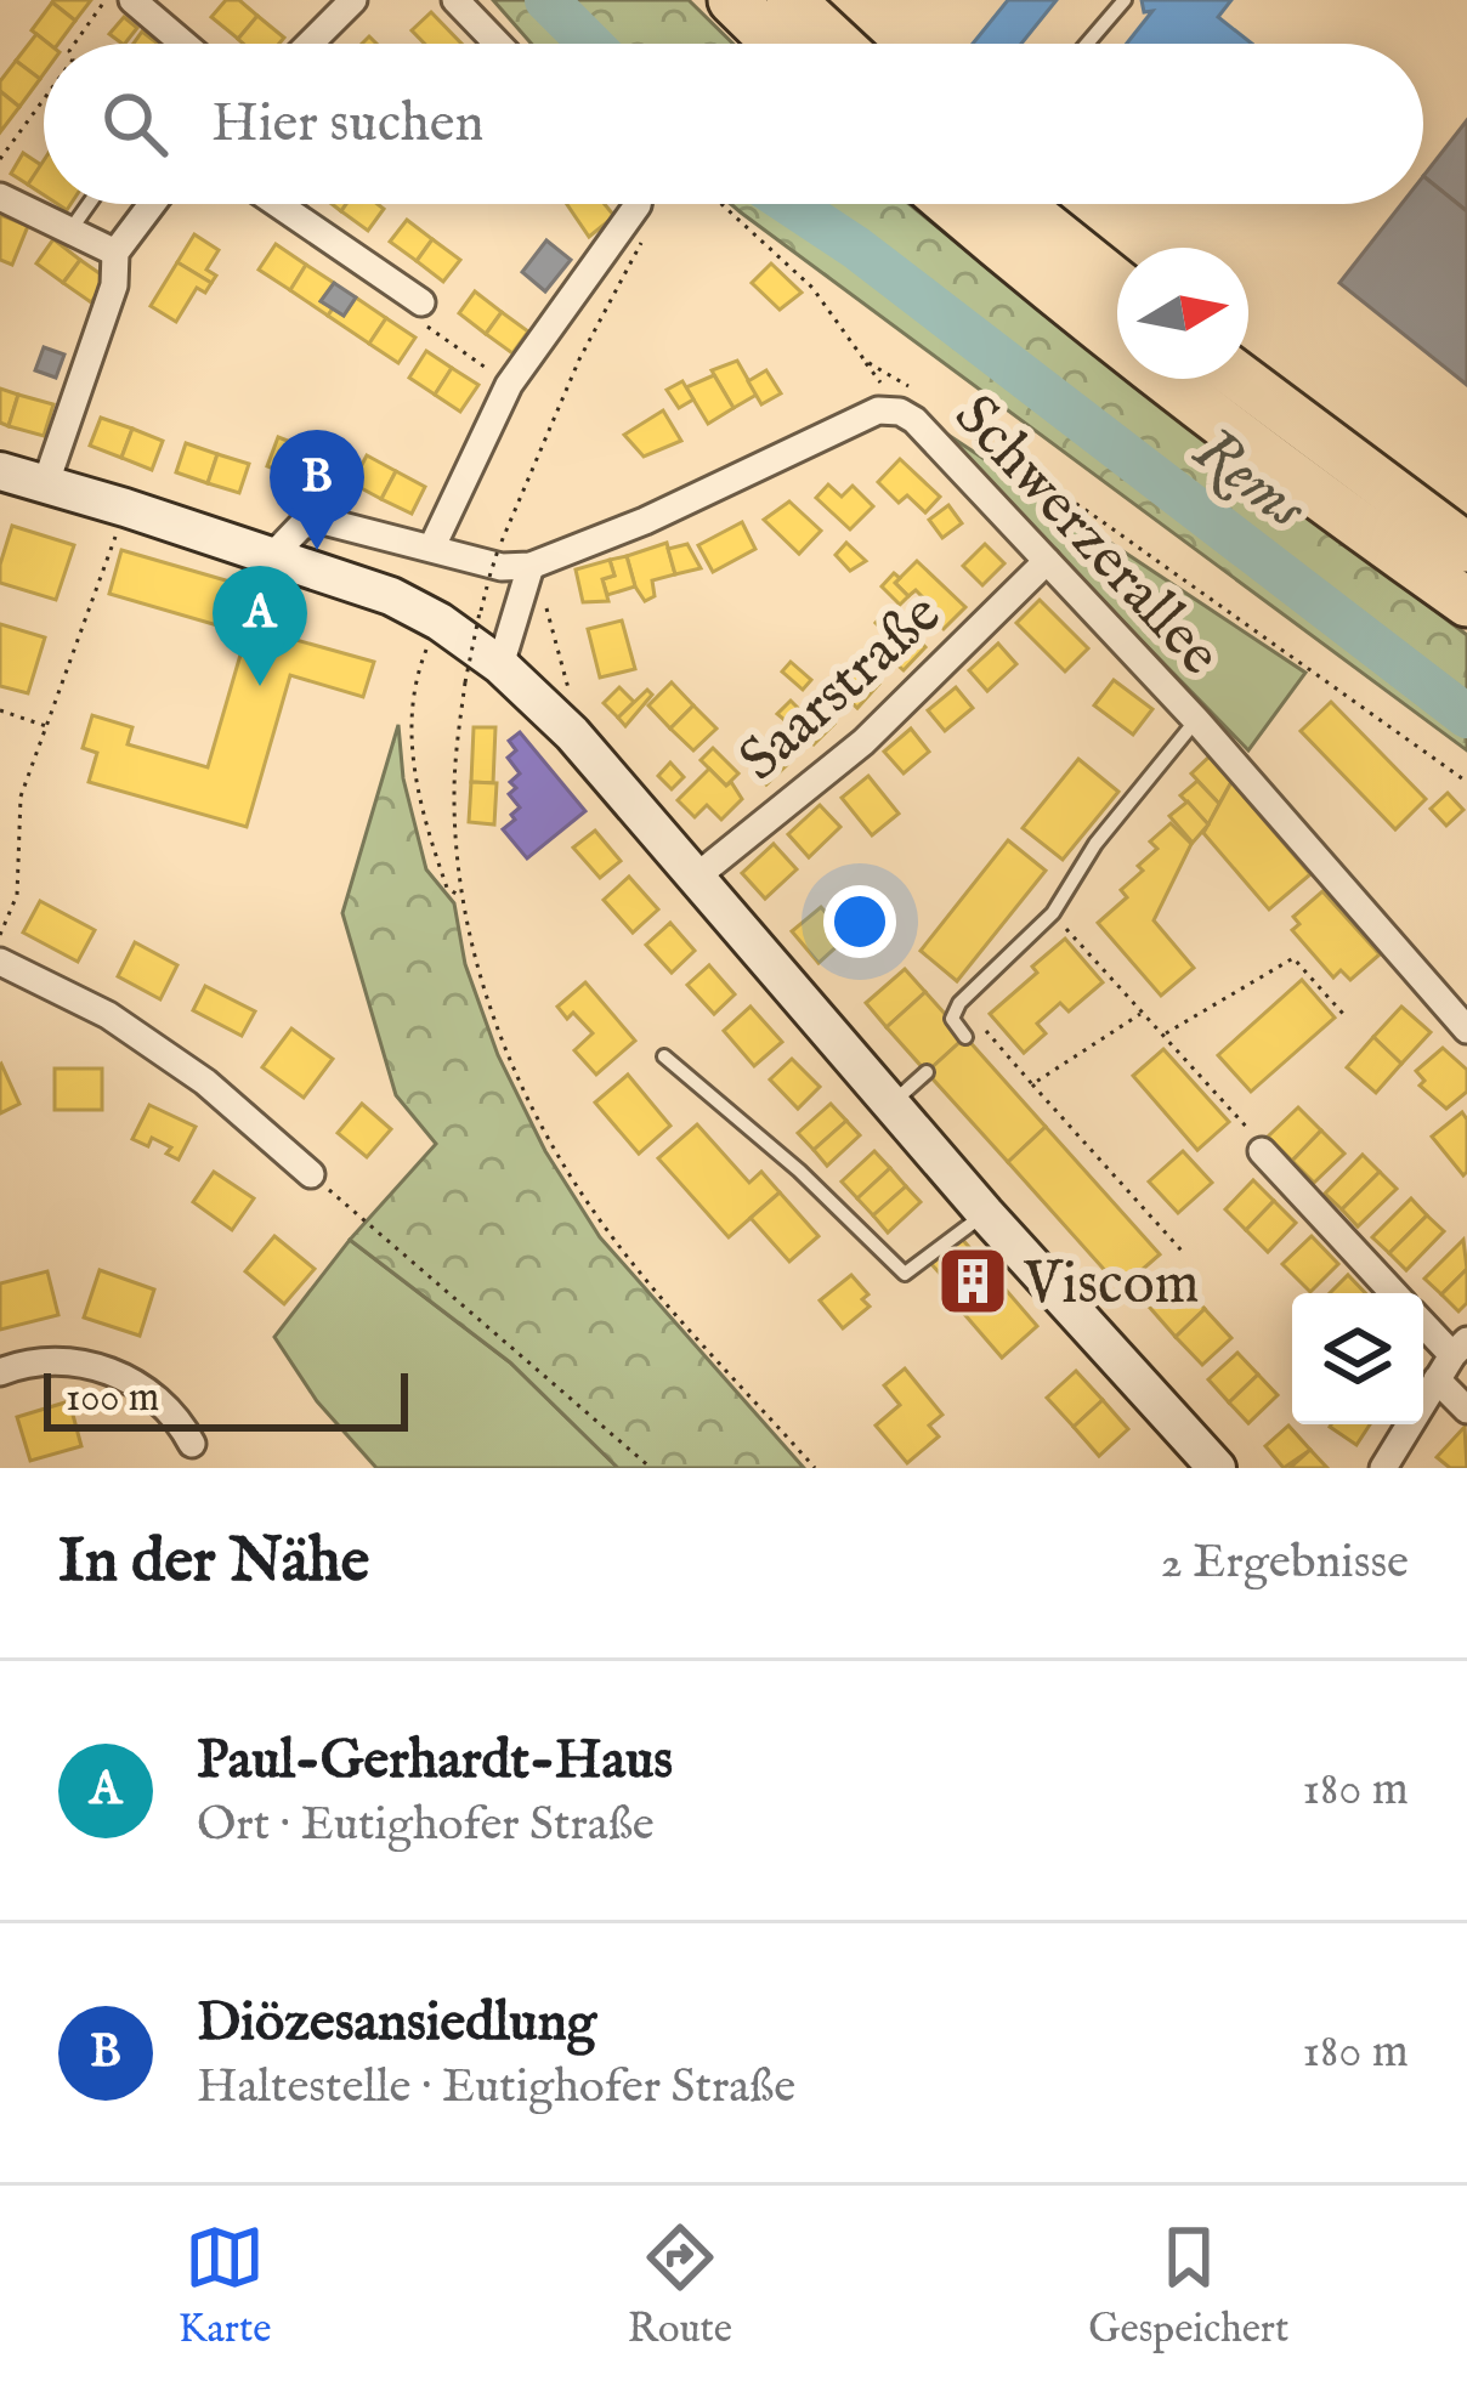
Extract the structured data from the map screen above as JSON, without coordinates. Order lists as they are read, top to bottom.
{
  "streets": {
    "street": ["Schwerzerallee", "Saarstraße"]
  },
  "crossings": [
    ["Schwerzerallee", "Saarstraße"]
  ],
  "water": ["Rems"],
  "places": {
    "building": ["Viscom"]
  },
  "scale_bar": "100 m",
  "north": "right",
  "page": {
    "search": "Hier suchen",
    "pins": ["B", "A"],
    "scale": "100 m",
    "heading": ["In der Nähe", "2 Ergebnisse"],
    "list": [
      {
        "mark": "A",
        "name": "Paul-Gerhardt-Haus",
        "note": "Ort · Eutighofer Straße",
        "value": "180 m"
      },
      {
        "mark": "B",
        "name": "Diözesansiedlung",
        "note": "Haltestelle · Eutighofer Straße",
        "value": "180 m"
      }
    ],
    "nav": ["Karte", "Route", "Gespeichert"]
  }
}
